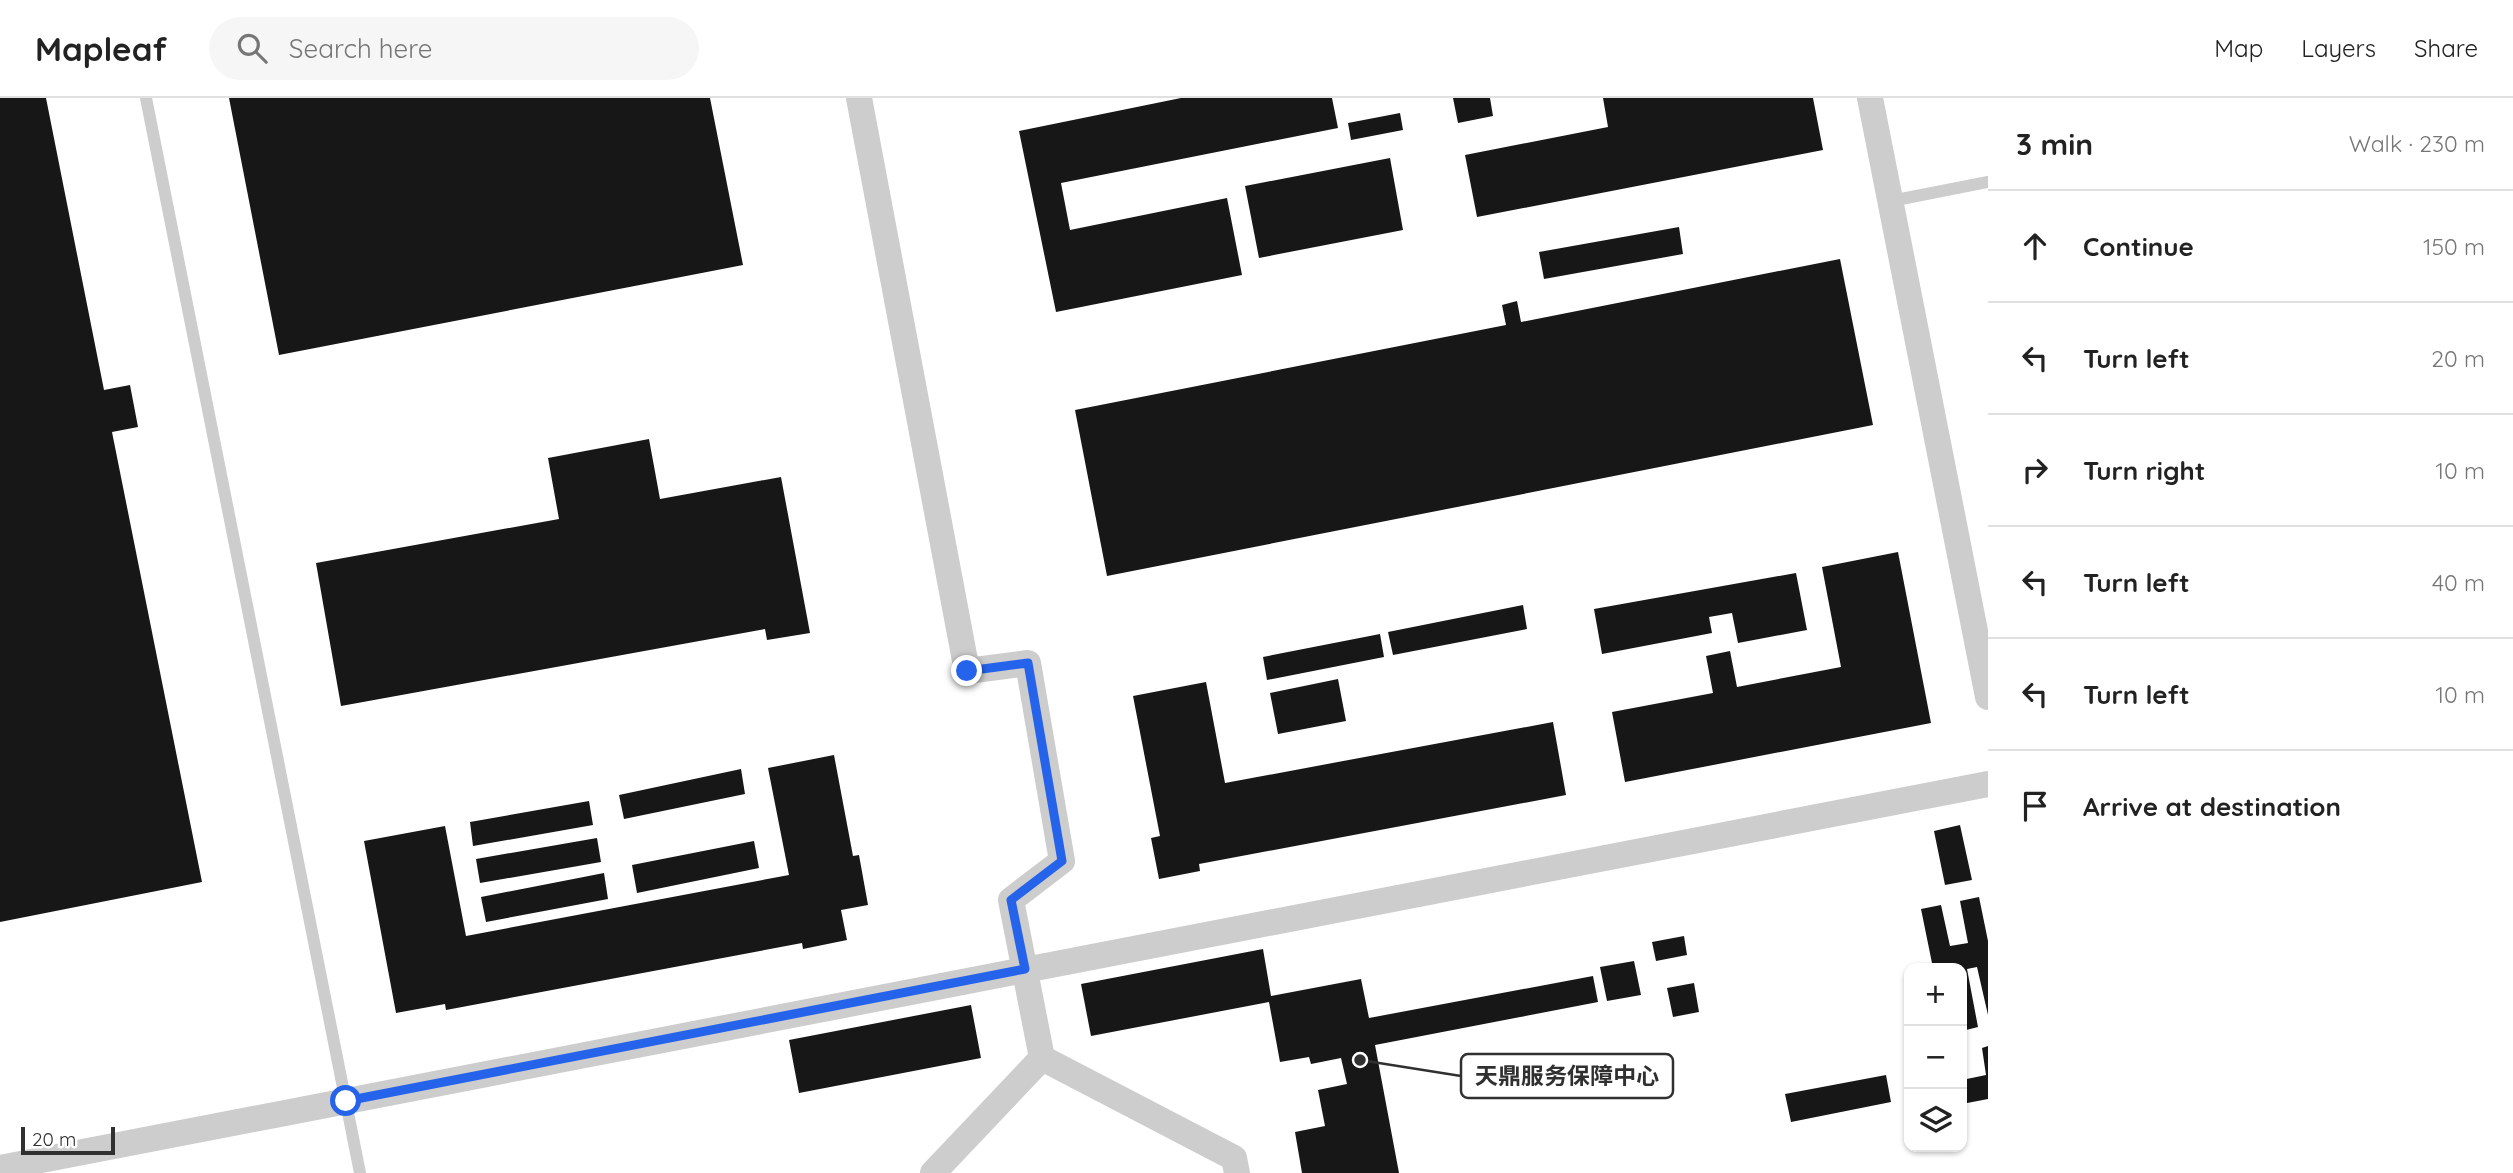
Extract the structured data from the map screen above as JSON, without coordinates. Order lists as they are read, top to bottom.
{
  "places": ["天鼎服务保障中心"],
  "scale_bar": "20 m",
  "page": {
    "header": "Mapleaf",
    "search": "Search here",
    "nav": ["Map", "Layers", "Share"],
    "heading": ["3 min", "Walk · 230 m"],
    "list": [
      ["Continue", "150 m"],
      ["Turn left", "20 m"],
      ["Turn right", "10 m"],
      ["Turn left", "40 m"],
      ["Turn left", "10 m"],
      "Arrive at destination"
    ],
    "map_buttons": ["+", "−"],
    "scale": "20 m"
  }
}
